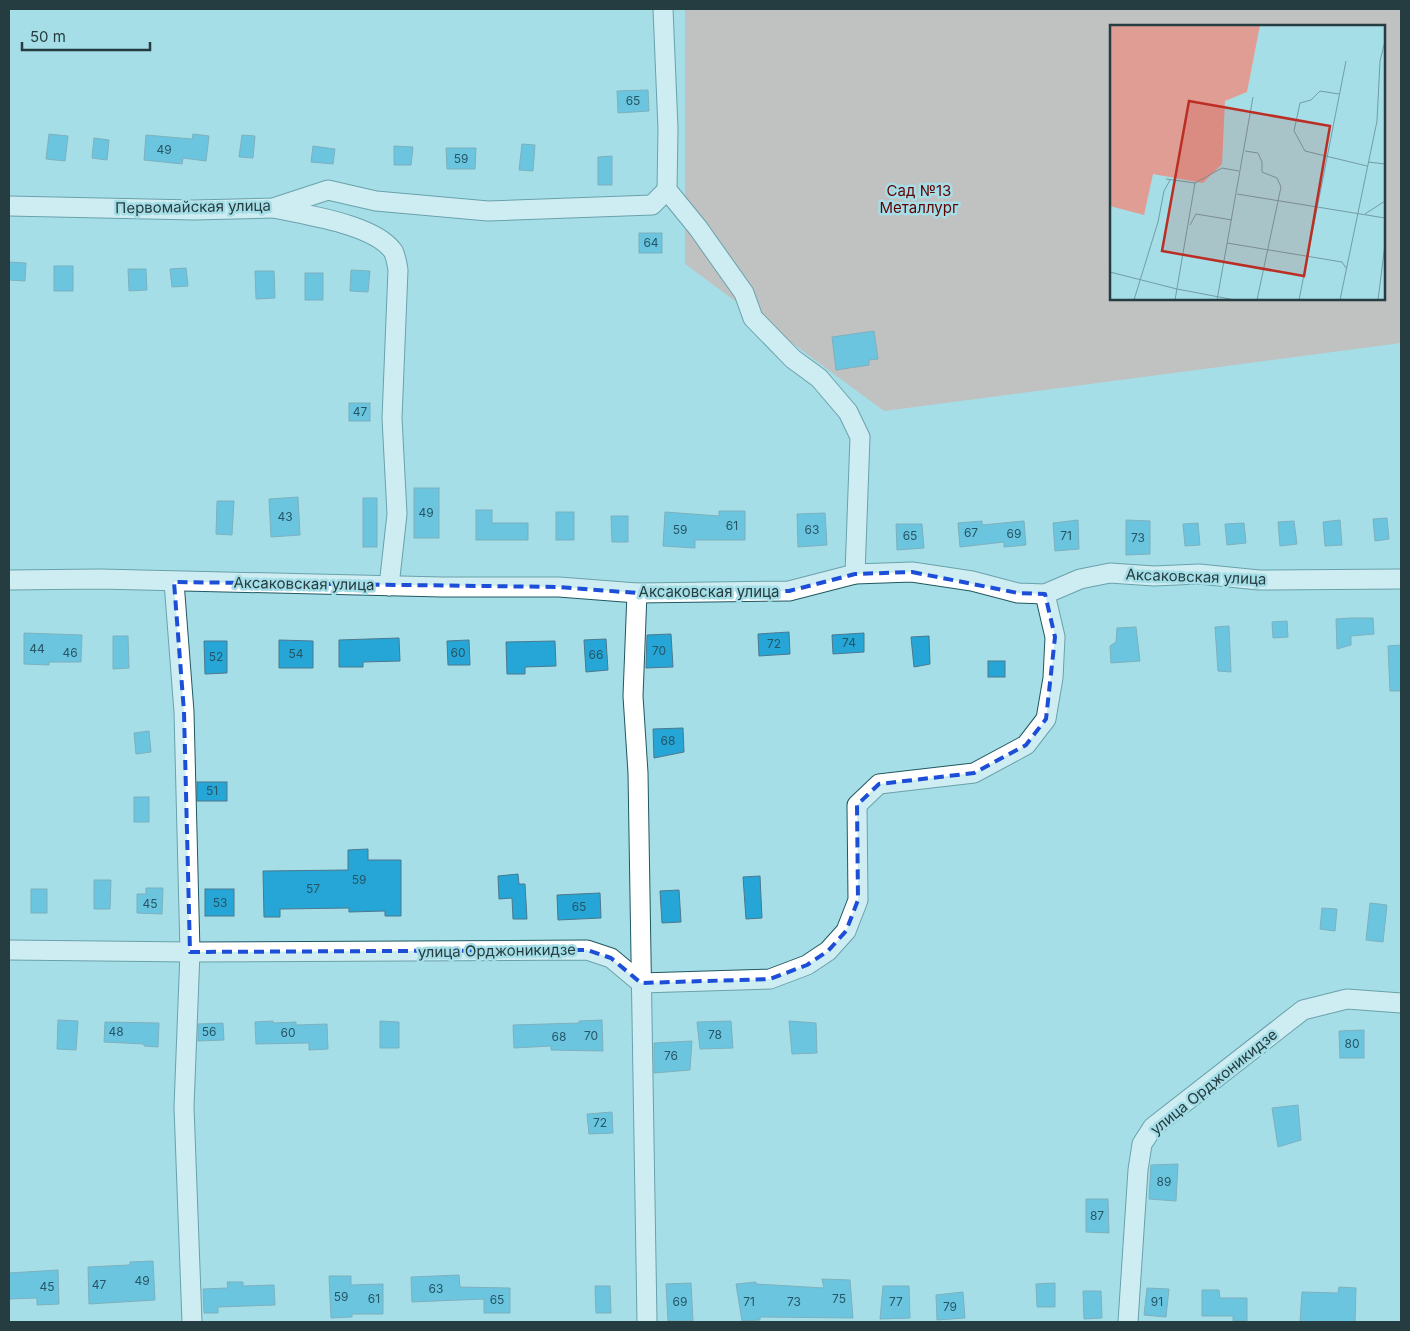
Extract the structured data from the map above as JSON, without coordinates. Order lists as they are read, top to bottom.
{
  "streets": {
    "street": ["Первомайская улица", "Аксаковская улица", "улица Орджоникидзе"]
  },
  "parks": ["Сад №13 Металлург"],
  "house_numbers": [
    "65",
    "49",
    "59",
    "64",
    "47",
    "49",
    "43",
    "61",
    "59",
    "63",
    "67",
    "69",
    "65",
    "71",
    "73",
    "74",
    "72",
    "44",
    "70",
    "46",
    "60",
    "54",
    "66",
    "52",
    "68",
    "51",
    "59",
    "57",
    "53",
    "45",
    "65",
    "48",
    "56",
    "60",
    "78",
    "70",
    "68",
    "80",
    "76",
    "72",
    "89",
    "87",
    "49",
    "47",
    "45",
    "63",
    "59",
    "61",
    "75",
    "65",
    "69",
    "71",
    "73",
    "77",
    "91",
    "79"
  ],
  "scale_bar": "50 m"
}
